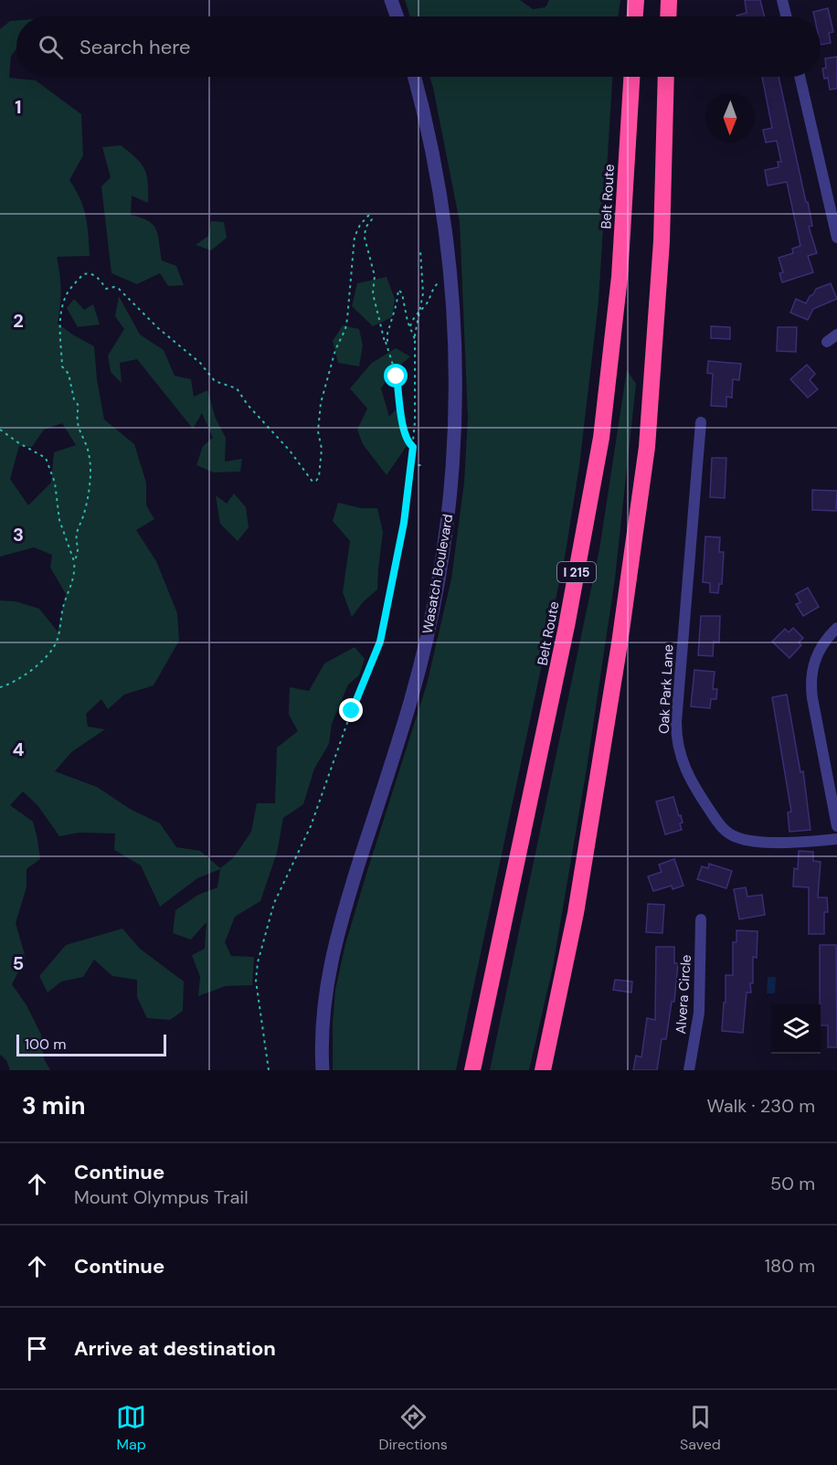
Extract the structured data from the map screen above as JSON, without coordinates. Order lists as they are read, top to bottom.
{
  "streets": {
    "highway": ["Belt Route", "I 215"],
    "street": ["Wasatch Boulevard", "Oak Park Lane", "Alvera Circle"]
  },
  "scale_bar": "100 m",
  "north": "bottom",
  "page": {
    "search": "Search here",
    "scale": "100 m",
    "heading": ["3 min", "Walk · 230 m"],
    "list": [
      ["Continue", "Mount Olympus Trail", "50 m"],
      ["Continue", "180 m"],
      "Arrive at destination"
    ],
    "nav": ["Map", "Directions", "Saved"]
  },
  "grid": {
    "rows": [
      "1",
      "2",
      "3",
      "4",
      "5"
    ]
  }
}
